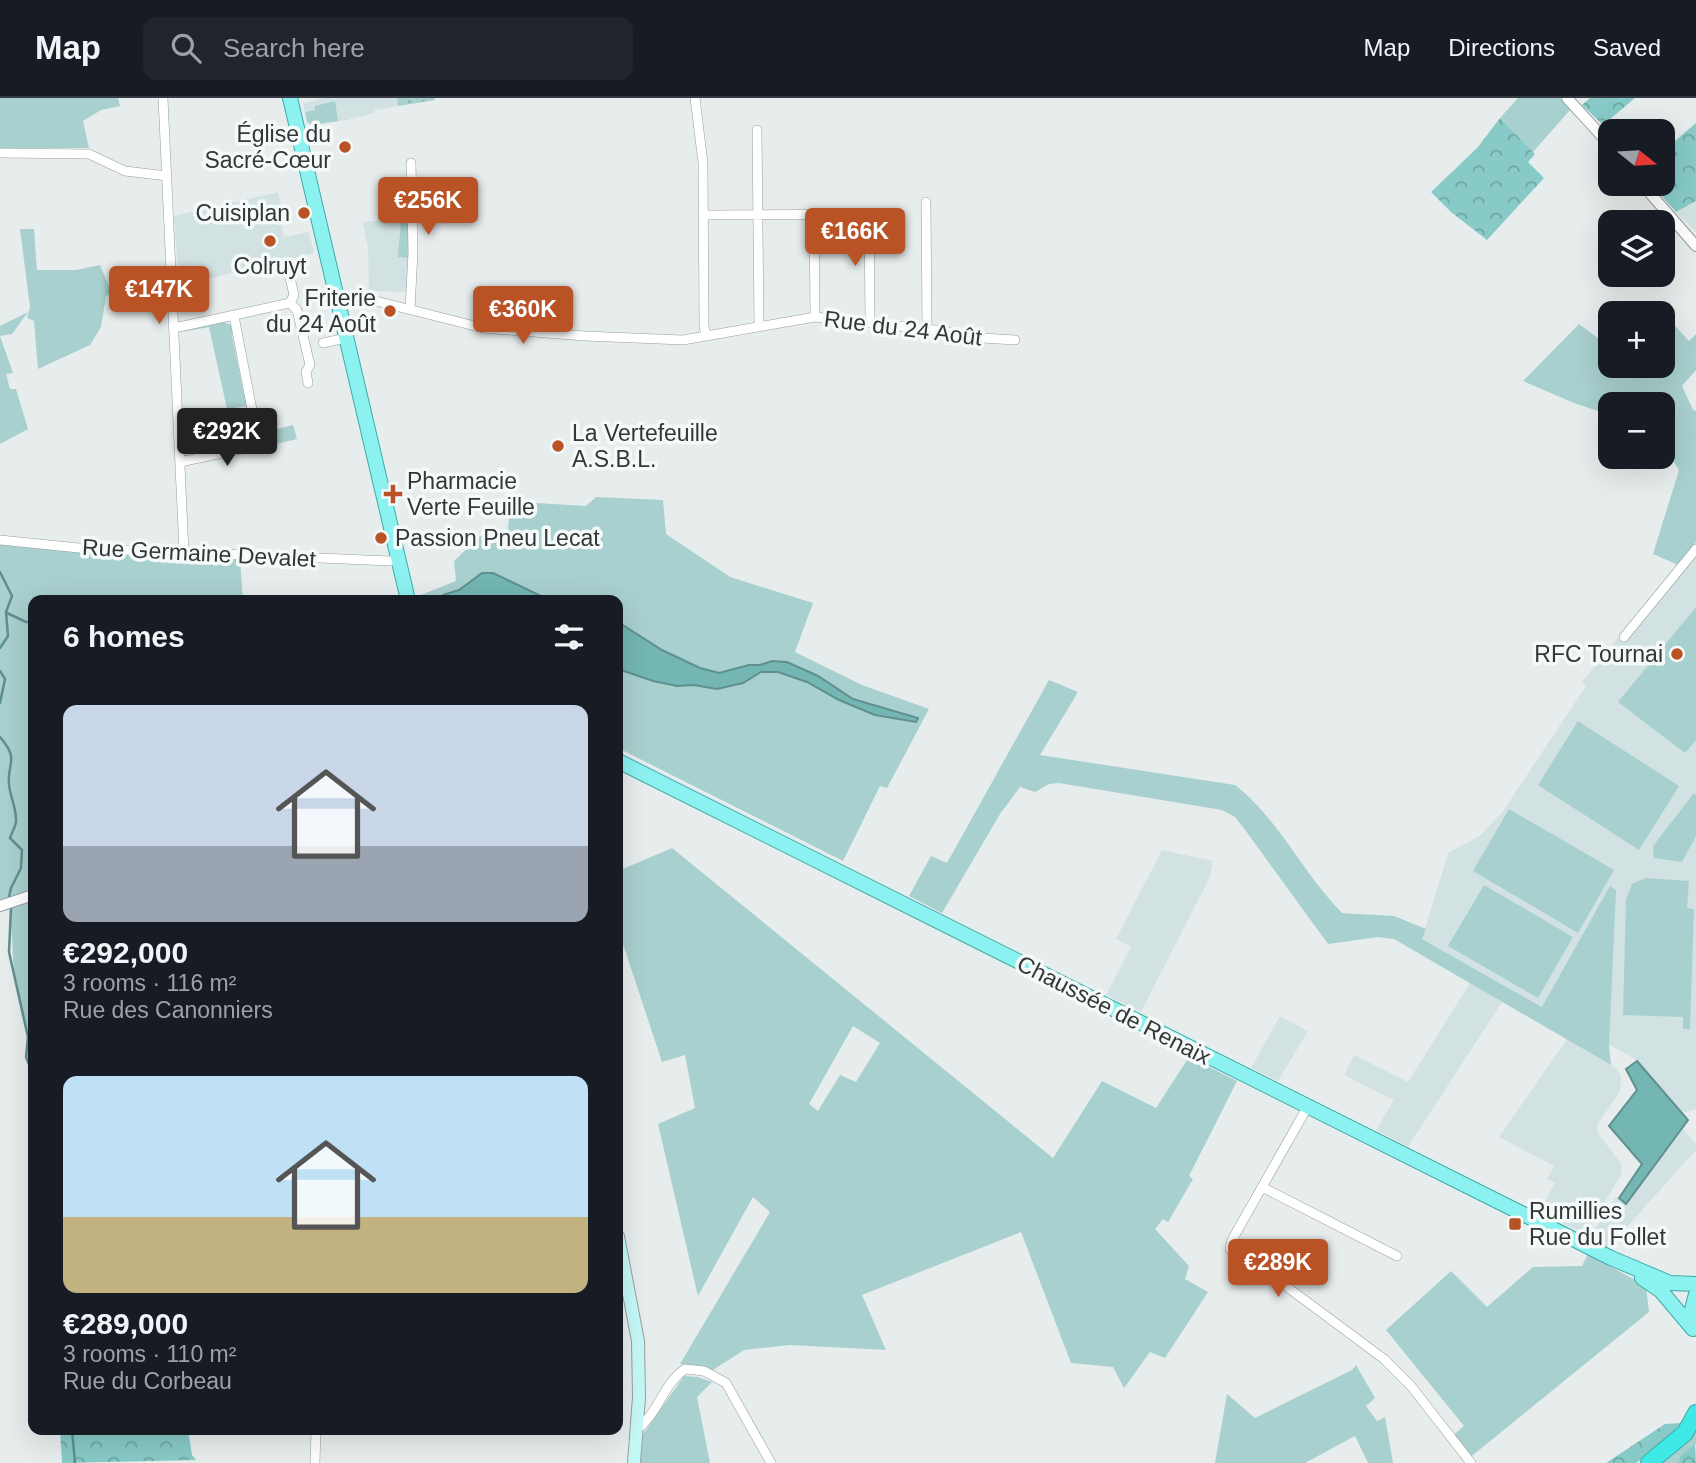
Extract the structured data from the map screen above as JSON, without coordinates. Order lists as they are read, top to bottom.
{
  "streets": {
    "main road": ["Chaussée de Renaix"],
    "street": ["Rue du 24 Août", "Rue Germaine Devalet"]
  },
  "places": {
    "other": [
      "Église du Sacré-Cœur",
      "Cuisiplan",
      "Colruyt",
      "Friterie du 24 Août",
      "La Vertefeuille A.S.B.L.",
      "Passion Pneu Lecat",
      "RFC Tournai"
    ],
    "health": ["Pharmacie Verte Feuille"],
    "transit": ["Rumillies Rue du Follet"]
  },
  "north": "right",
  "page": {
    "header": "Map",
    "search": "Search here",
    "nav": ["Map", "Directions", "Saved"],
    "map_buttons": ["+", "−"],
    "price": [
      "€256K",
      "€166K",
      "€147K",
      "€360K",
      "€292K",
      "€289K"
    ],
    "heading": "6 homes",
    "list": [
      {
        "name": "€292,000",
        "note": "3 rooms · 116 m² · Rue des Canonniers"
      },
      {
        "name": "€289,000",
        "note": "3 rooms · 110 m² · Rue du Corbeau"
      }
    ]
  }
}
